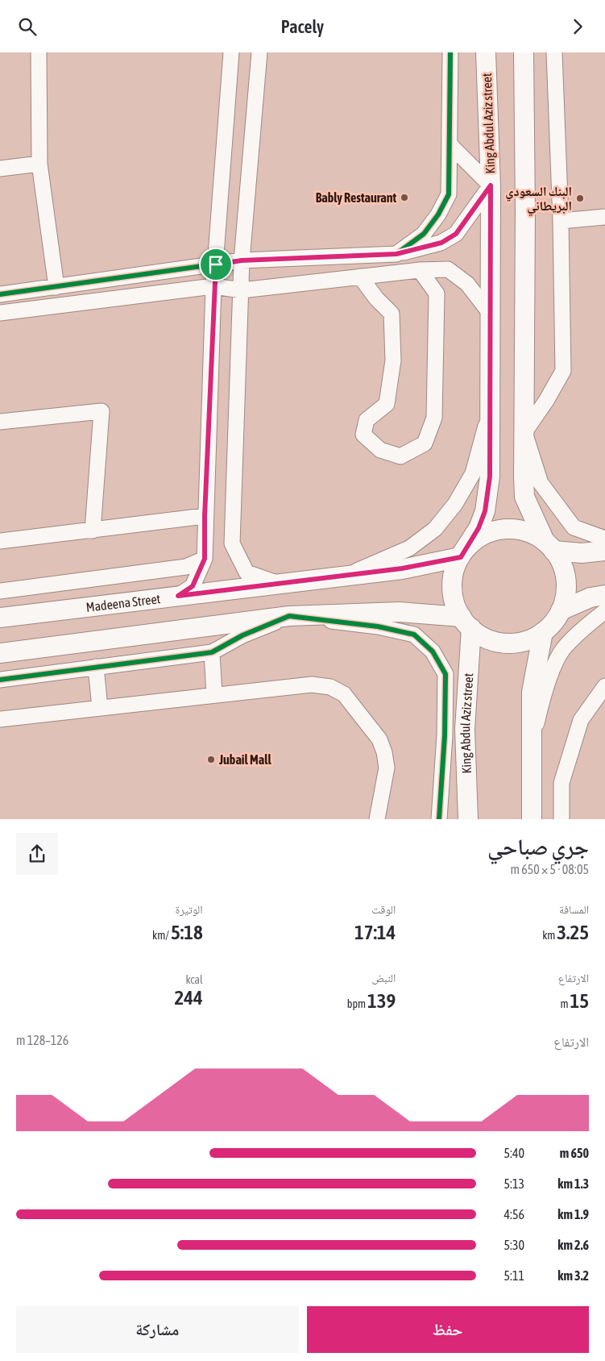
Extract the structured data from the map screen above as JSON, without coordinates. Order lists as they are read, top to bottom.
{
  "streets": {
    "main road": ["King Abdul Aziz street", "Madeena Street"]
  },
  "crossings": [
    ["King Abdul Aziz street", "Madeena Street"]
  ],
  "places": ["Bably Restaurant", "البنك السعودي البريطاني", "Jubail Mall"],
  "page": {
    "header": "Pacely",
    "heading": ["جري صباحي", "08:05 · 5 × 650 m"],
    "stats": [
      ["المسافة", "3.25 km"],
      ["الوقت", "17:14"],
      ["الوتيرة", "5:18 /km"],
      ["الارتفاع", "15 m"],
      ["النبض", "139 bpm"],
      ["kcal", "244"]
    ],
    "chart": ["الارتفاع", "126–128 m"],
    "list": [
      {
        "name": "650 m",
        "note": "5:40"
      },
      {
        "name": "1.3 km",
        "note": "5:13"
      },
      {
        "name": "1.9 km",
        "note": "4:56"
      },
      {
        "name": "2.6 km",
        "note": "5:30"
      },
      {
        "name": "3.2 km",
        "note": "5:11"
      }
    ],
    "buttons": ["حفظ", "مشاركة"]
  }
}
